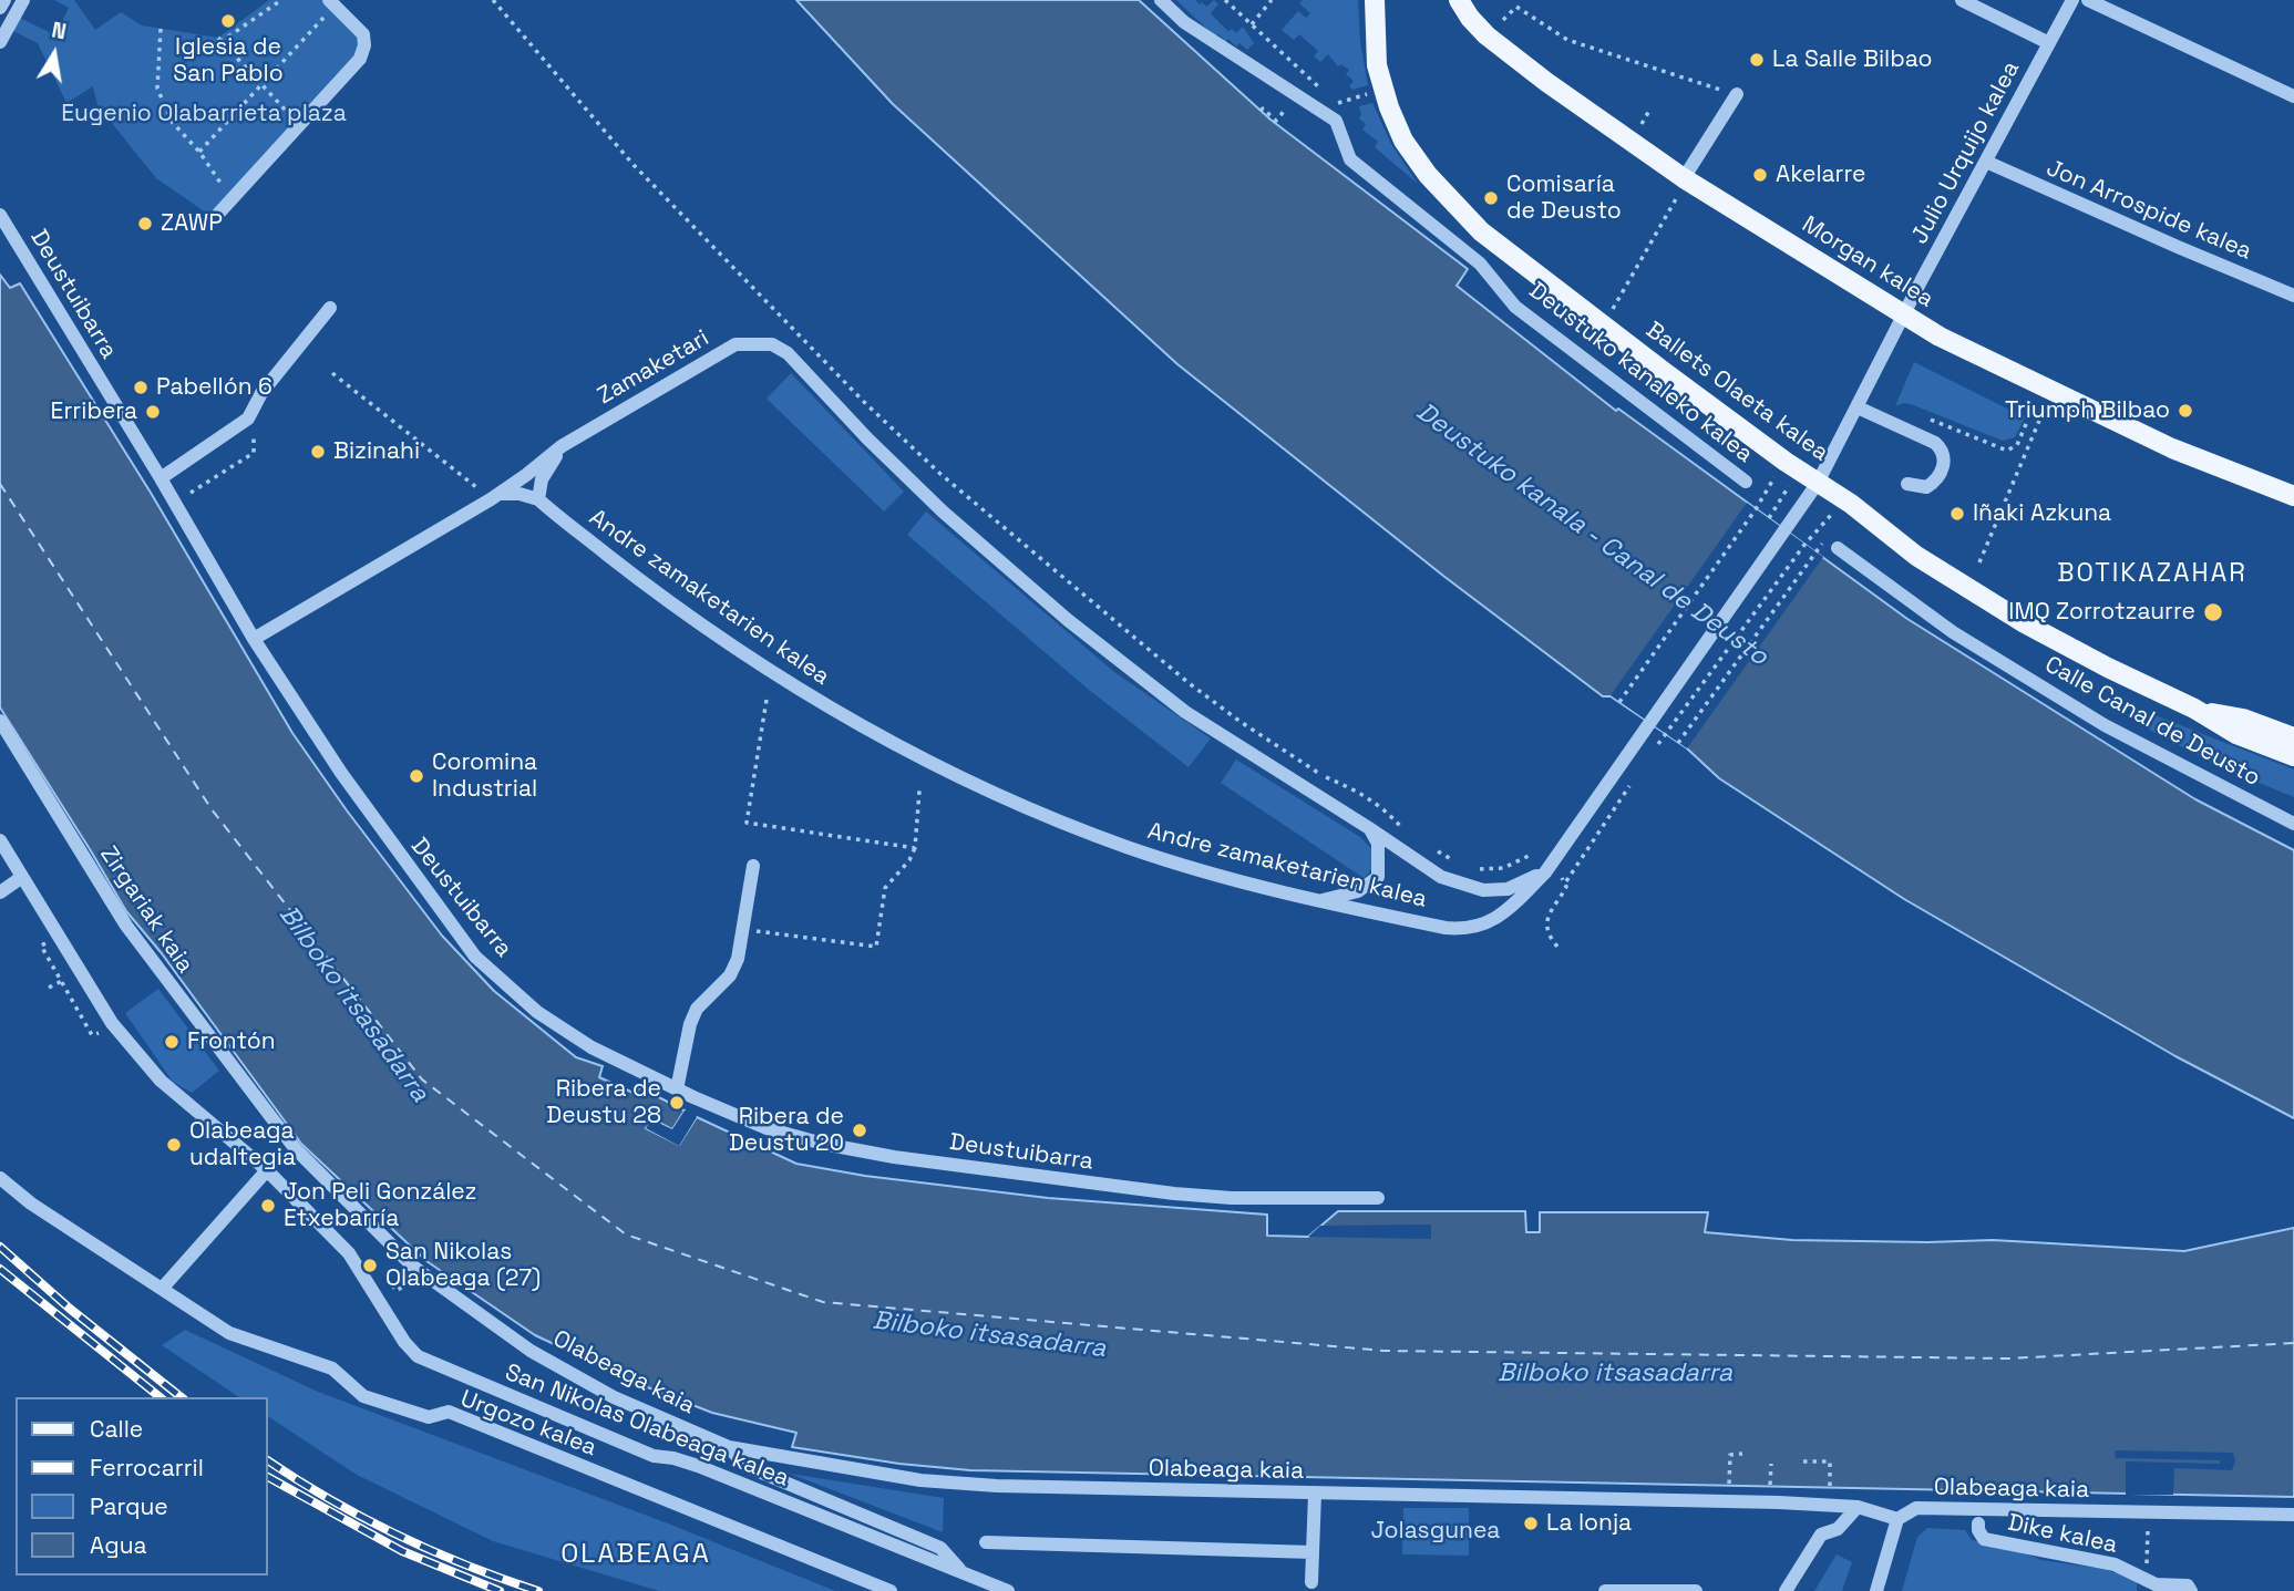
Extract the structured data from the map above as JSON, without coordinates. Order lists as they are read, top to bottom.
{
  "streets": {
    "main road": ["Morgan kalea", "Ballets Olaeta kalea"],
    "street": [
      "Julio Urquijo kalea",
      "Jon Arrospide kalea",
      "Deustuibarra",
      "Zamaketari",
      "Deustuko kanaleko kalea",
      "Andre zamaketarien kalea",
      "Calle Canal de Deusto",
      "Zirgariak kaia",
      "Olabeaga kaia",
      "Urgozo kalea",
      "San Nikolas Olabeaga kalea",
      "Dike kalea"
    ]
  },
  "crossings": [
    ["Julio Urquijo kalea", "Jon Arrospide kalea"],
    ["Julio Urquijo kalea", "Morgan kalea"],
    ["Julio Urquijo kalea", "Ballets Olaeta kalea"],
    ["Julio Urquijo kalea", "Andre zamaketarien kalea"],
    ["Zamaketari", "Andre zamaketarien kalea"],
    ["Zirgariak kaia", "Olabeaga kaia"],
    ["Olabeaga kaia", "San Nikolas Olabeaga kalea"]
  ],
  "districts": ["BOTIKAZAHAR", "OLABEAGA"],
  "water": ["Deustuko kanala - Canal de Deusto", "Bilboko itsasadarra"],
  "parks": ["Eugenio Olabarrieta plaza", "Jolasgunea"],
  "places": [
    "Iglesia de San Pablo",
    "La Salle Bilbao",
    "Akelarre",
    "Comisaría de Deusto",
    "ZAWP",
    "Pabellón 6",
    "Triumph Bilbao",
    "Erribera",
    "Bizinahi",
    "Iñaki Azkuna",
    "IMQ Zorrotzaurre",
    "Coromina Industrial",
    "Frontón",
    "Ribera de Deustu 28",
    "Ribera de Deustu 20",
    "Olabeaga udaltegia",
    "Jon Peli González Etxebarría",
    "San Nikolas Olabeaga (27)",
    "La lonja"
  ],
  "legend": [
    "Calle",
    "Ferrocarril",
    "Parque",
    "Agua"
  ],
  "north": "top"
}
